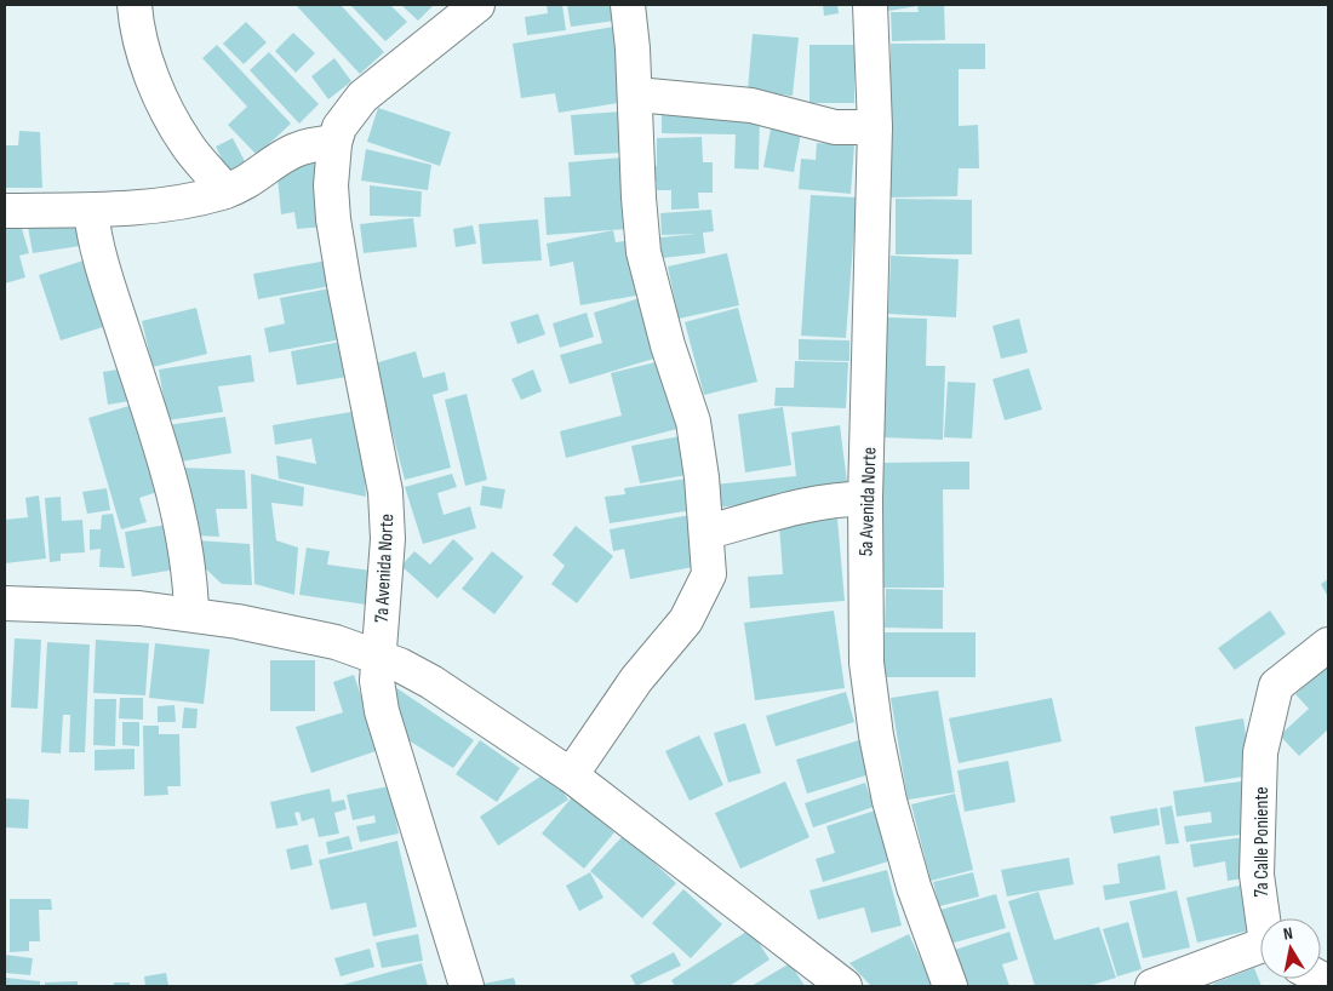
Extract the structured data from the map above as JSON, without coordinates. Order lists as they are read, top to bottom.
{
  "streets": {
    "street": ["5a Avenida Norte", "7a Avenida Norte", "7a Calle Poniente"]
  },
  "north": "top"
}
